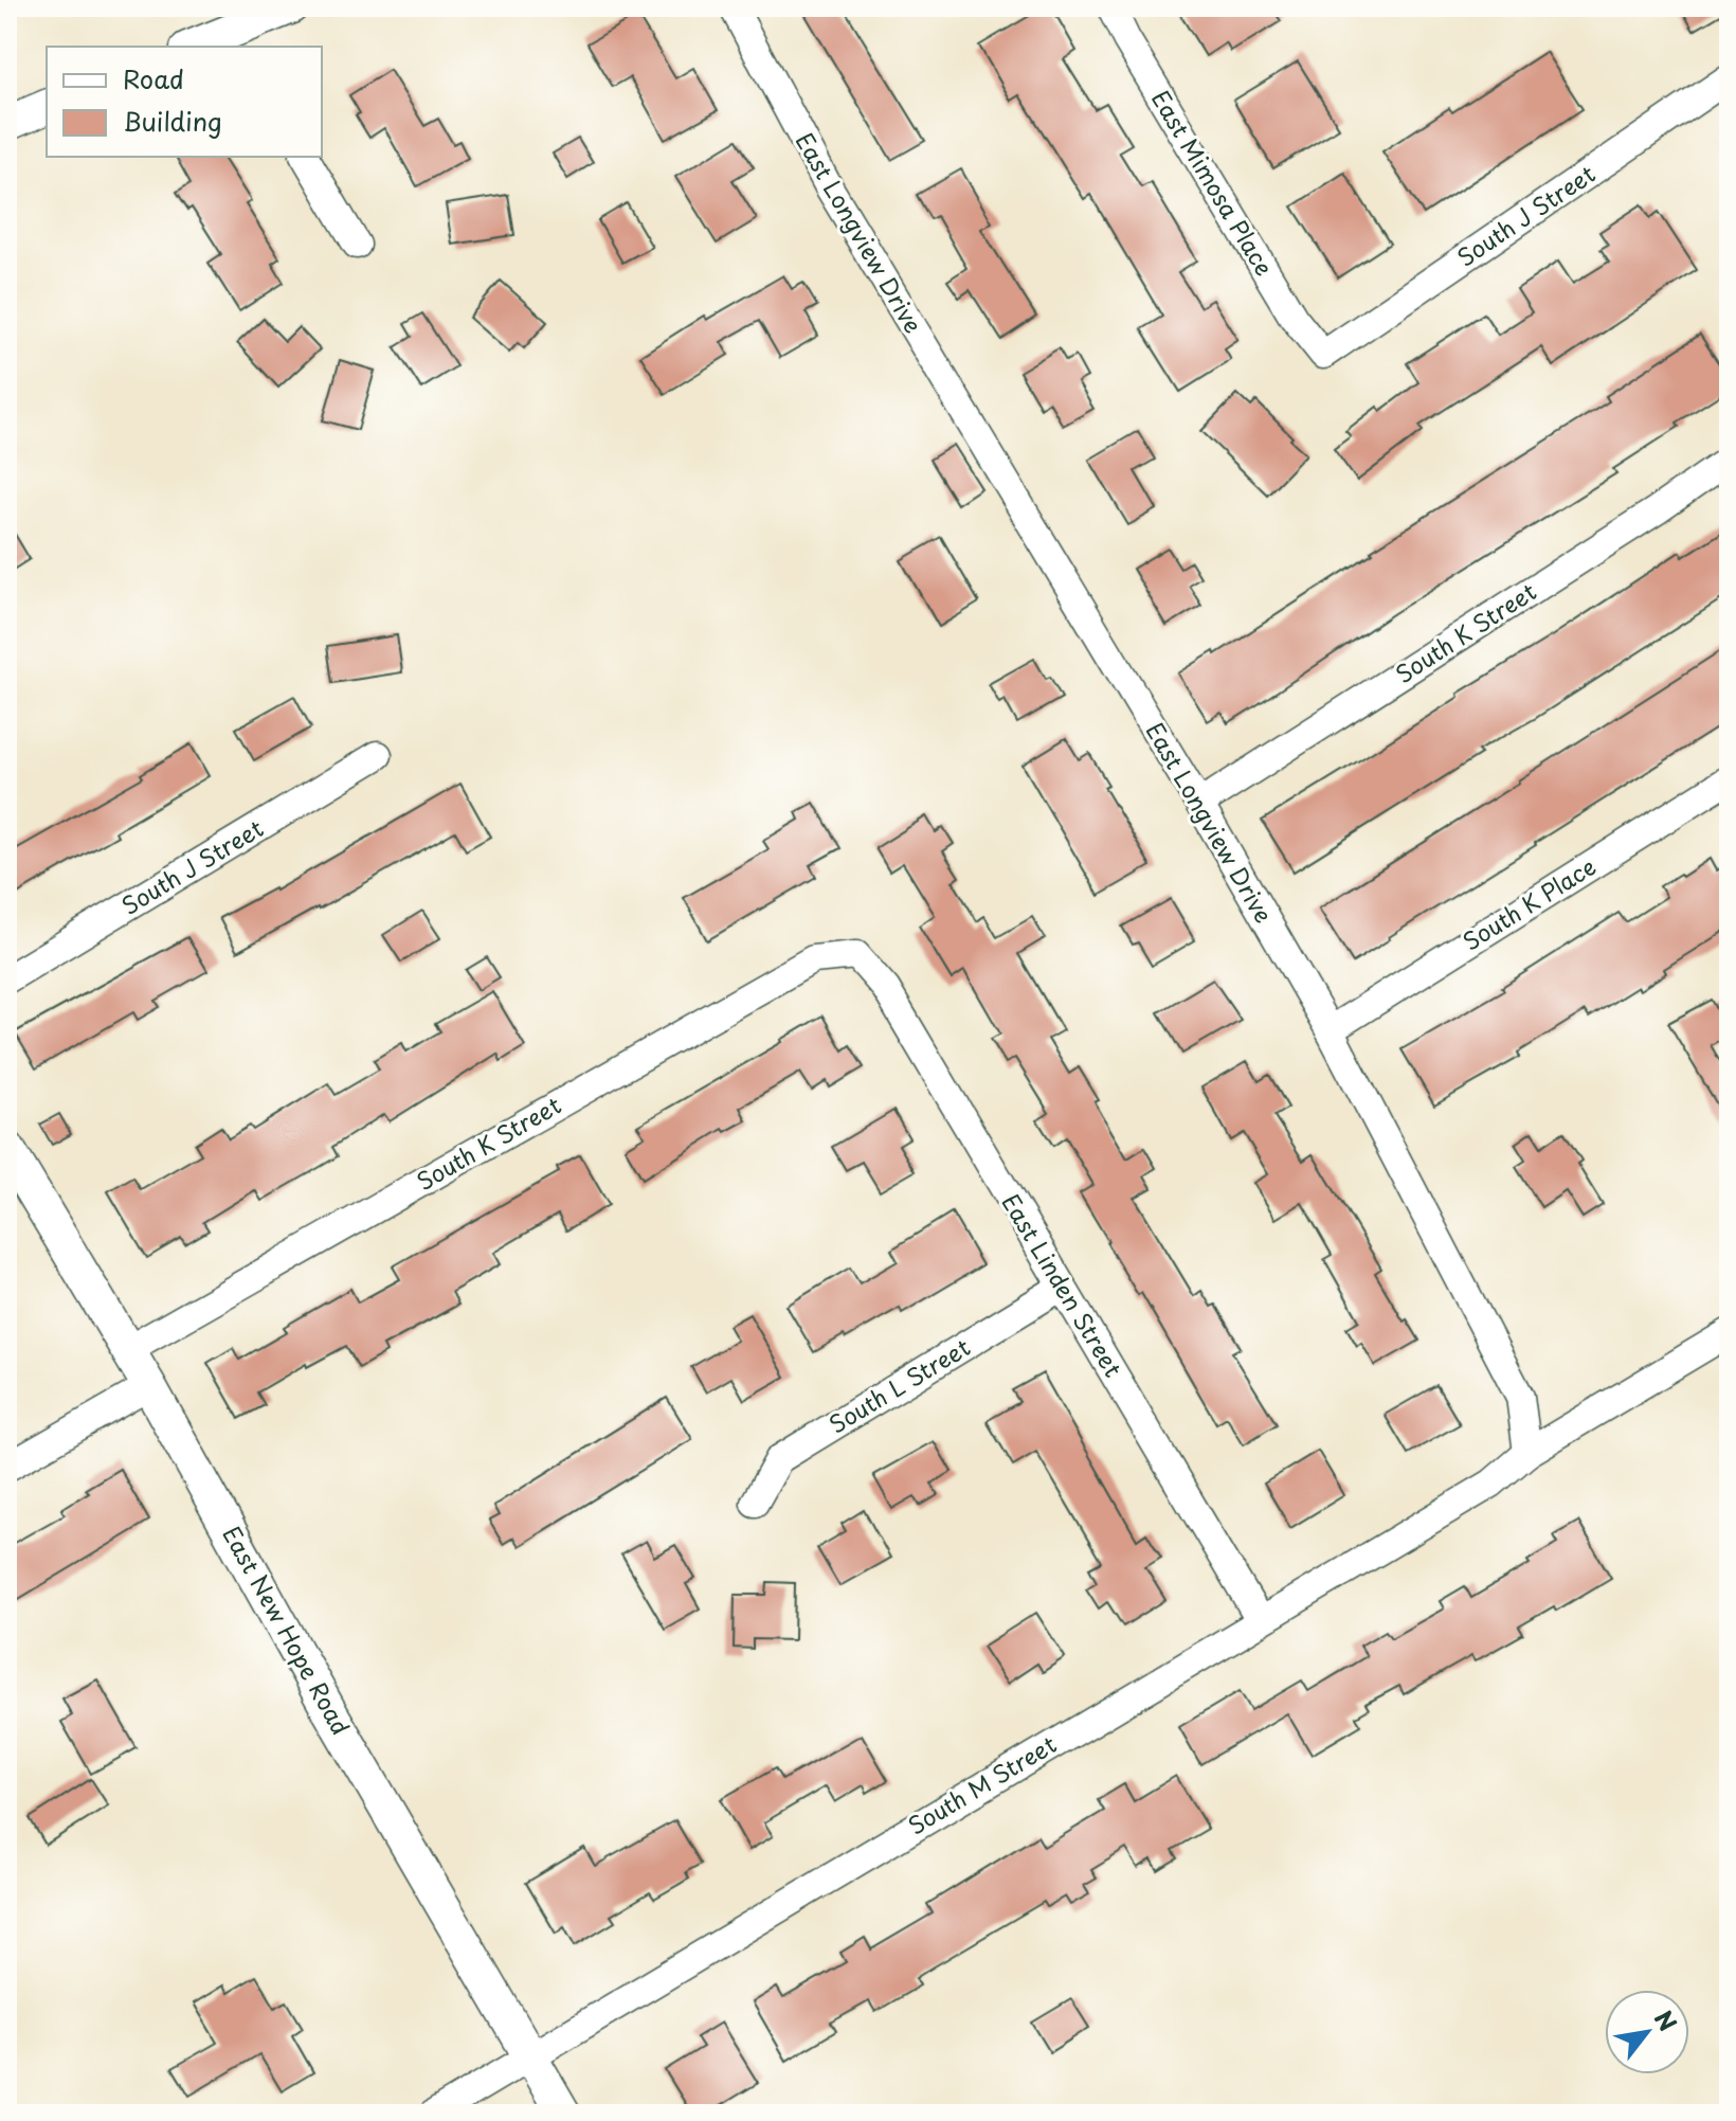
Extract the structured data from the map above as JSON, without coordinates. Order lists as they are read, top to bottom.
{
  "streets": {
    "street": [
      "East Mimosa Place",
      "South J Street",
      "East Longview Drive",
      "South K Street",
      "South K Place",
      "East Linden Street",
      "South L Street",
      "East New Hope Road",
      "South M Street"
    ]
  },
  "crossings": [
    ["East Mimosa Place", "South J Street"],
    ["East Longview Drive", "South K Street"],
    ["East Longview Drive", "South K Place"],
    ["East Longview Drive", "South M Street"],
    ["South K Street", "East Linden Street"],
    ["South K Street", "East New Hope Road"],
    ["East Linden Street", "South L Street"],
    ["East Linden Street", "South M Street"],
    ["East New Hope Road", "South M Street"]
  ],
  "legend": ["Road", "Building"],
  "north": "top right"
}
